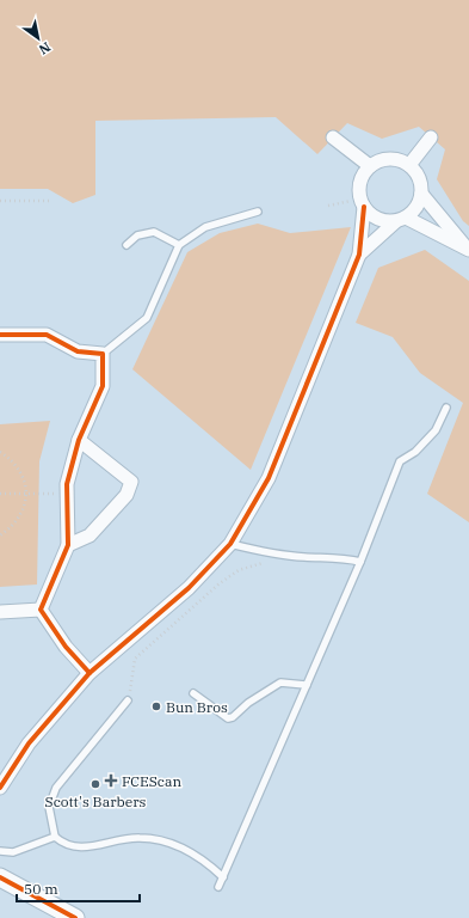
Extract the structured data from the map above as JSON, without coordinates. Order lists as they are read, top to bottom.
{
  "places": {
    "other": ["Bun Bros", "Scott's Barbers"],
    "health": ["FCEScan"]
  },
  "scale_bar": "50 m",
  "north": "bottom right"
}
